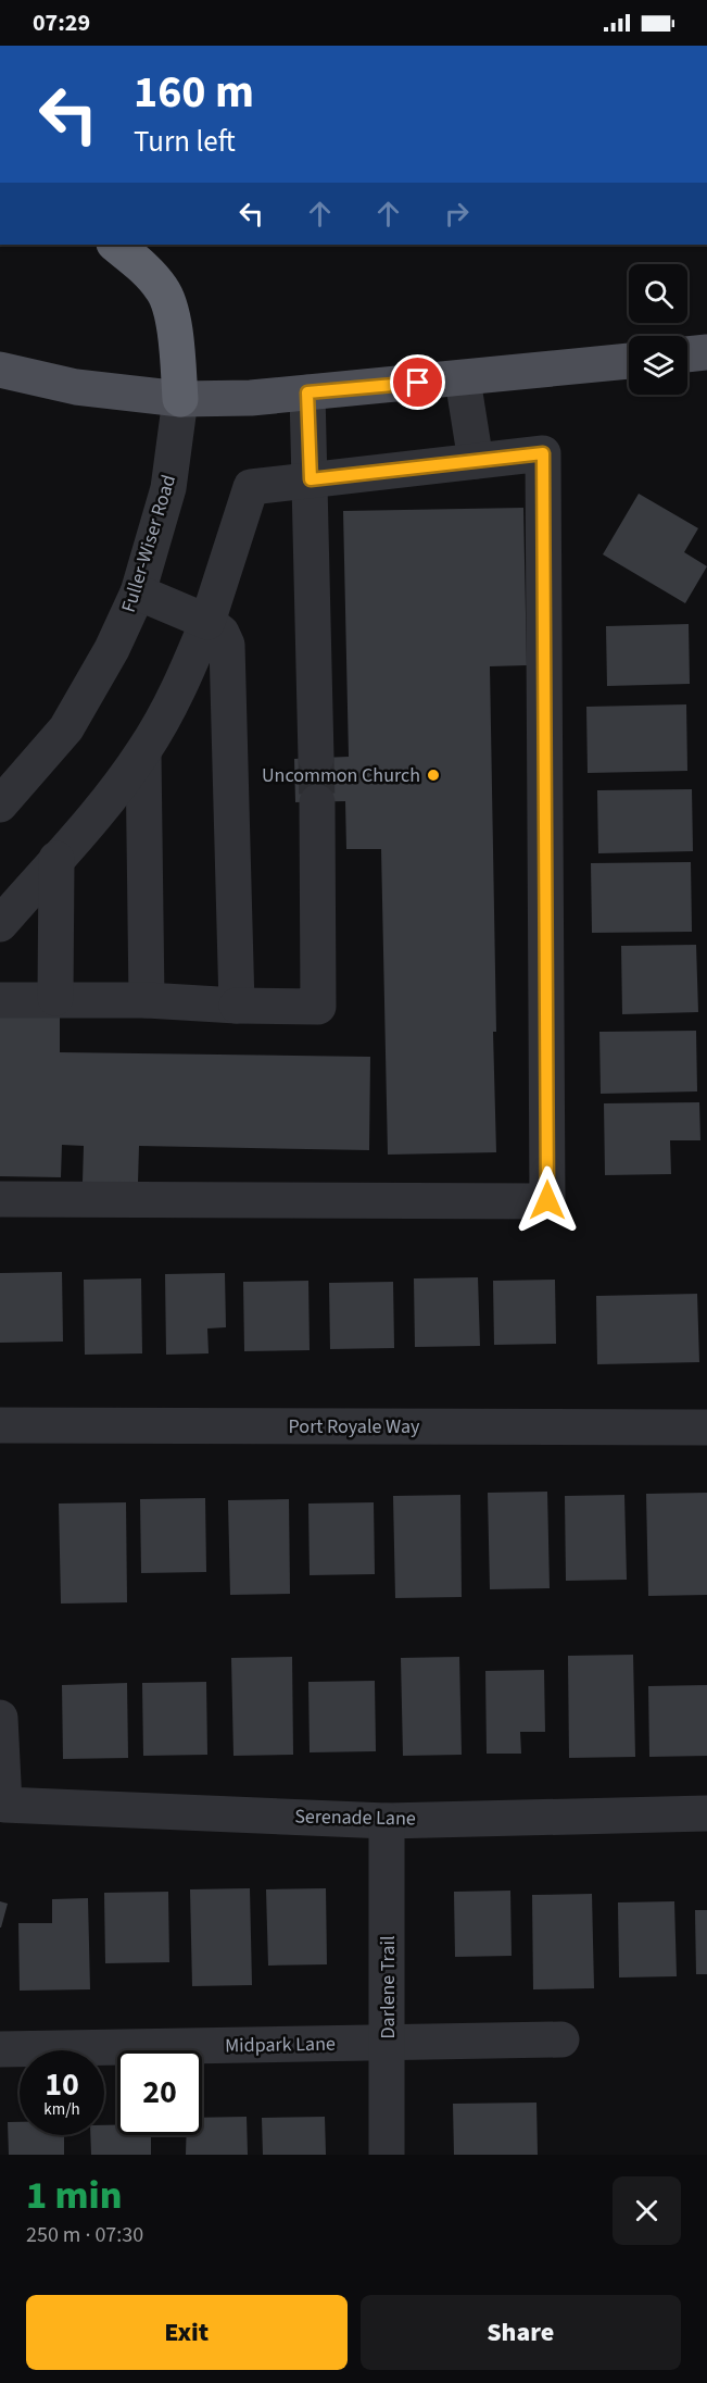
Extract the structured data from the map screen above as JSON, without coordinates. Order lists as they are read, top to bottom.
{
  "streets": {
    "street": [
      "Fuller-Wiser Road",
      "Port Royale Way",
      "Serenade Lane",
      "Darlene Trail",
      "Midpark Lane"
    ]
  },
  "crossings": [
    ["Serenade Lane", "Darlene Trail"],
    ["Darlene Trail", "Midpark Lane"]
  ],
  "places": ["Uncommon Church"],
  "page": {
    "status": "07:29",
    "turn": ["160 m", "Turn left"],
    "speed": "10 km/h",
    "limit": "20",
    "heading": ["1 min", "250 m · 07:30"],
    "buttons": ["Exit", "Share"]
  }
}
